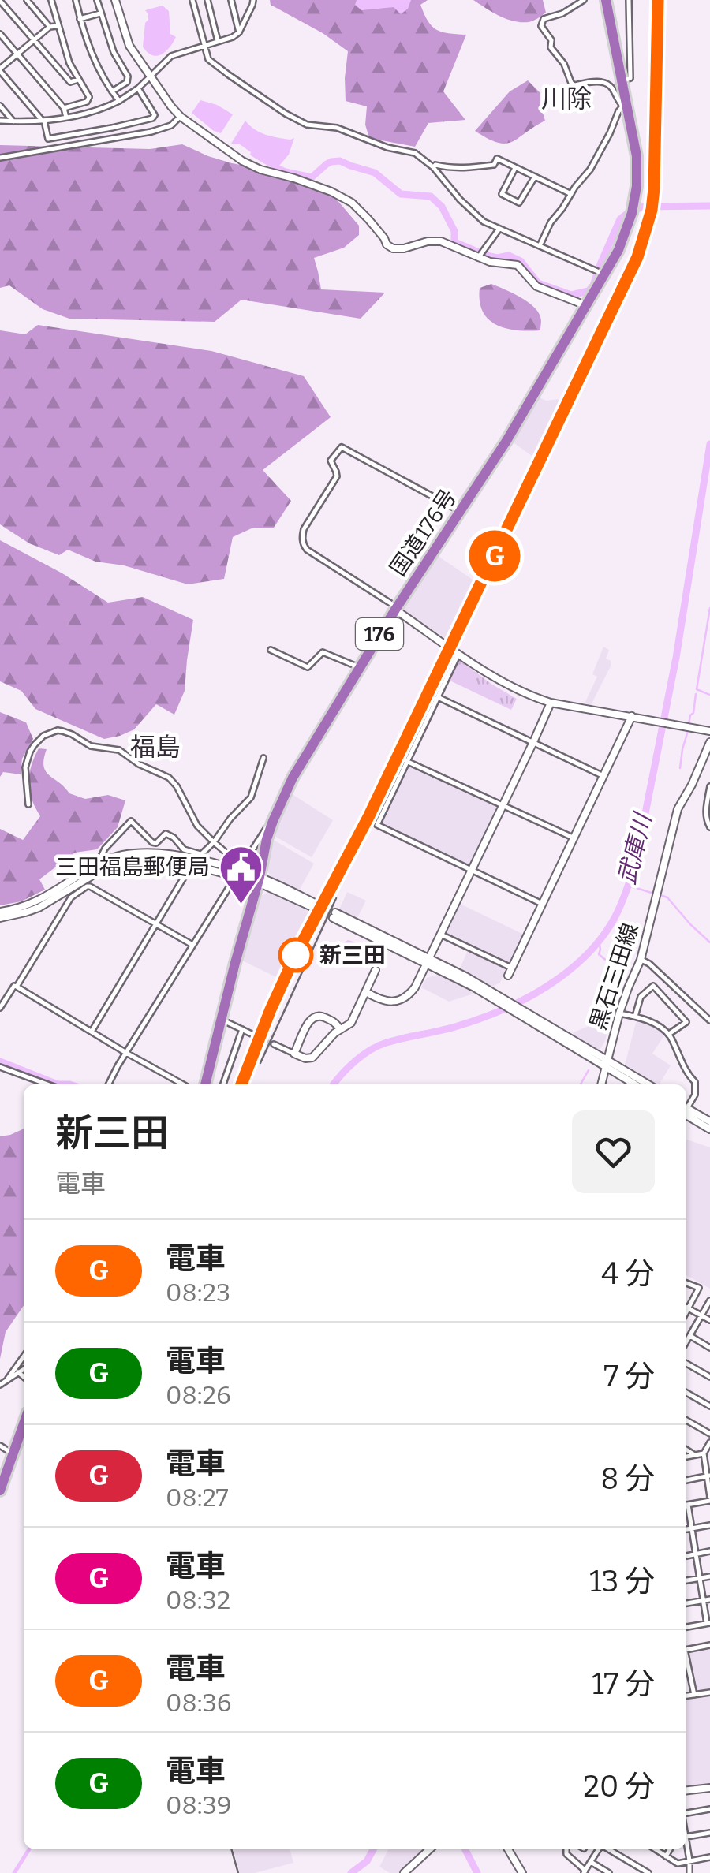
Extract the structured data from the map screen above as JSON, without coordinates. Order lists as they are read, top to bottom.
{
  "streets": {
    "highway": ["国道176号", "176"],
    "street": ["黒石三田線"]
  },
  "districts": ["川除", "福島"],
  "water": ["武庫川"],
  "places": {
    "public building": ["三田福島郵便局"],
    "other": ["新三田"]
  },
  "page": {
    "on_map": "G",
    "heading": ["新三田", "電車"],
    "list": [
      {
        "mark": "G",
        "name": "電車",
        "note": "08:23",
        "value": "4 分"
      },
      {
        "mark": "G",
        "name": "電車",
        "note": "08:26",
        "value": "7 分"
      },
      {
        "mark": "G",
        "name": "電車",
        "note": "08:27",
        "value": "8 分"
      },
      {
        "mark": "G",
        "name": "電車",
        "note": "08:32",
        "value": "13 分"
      },
      {
        "mark": "G",
        "name": "電車",
        "note": "08:36",
        "value": "17 分"
      },
      {
        "mark": "G",
        "name": "電車",
        "note": "08:39",
        "value": "20 分"
      }
    ]
  }
}
